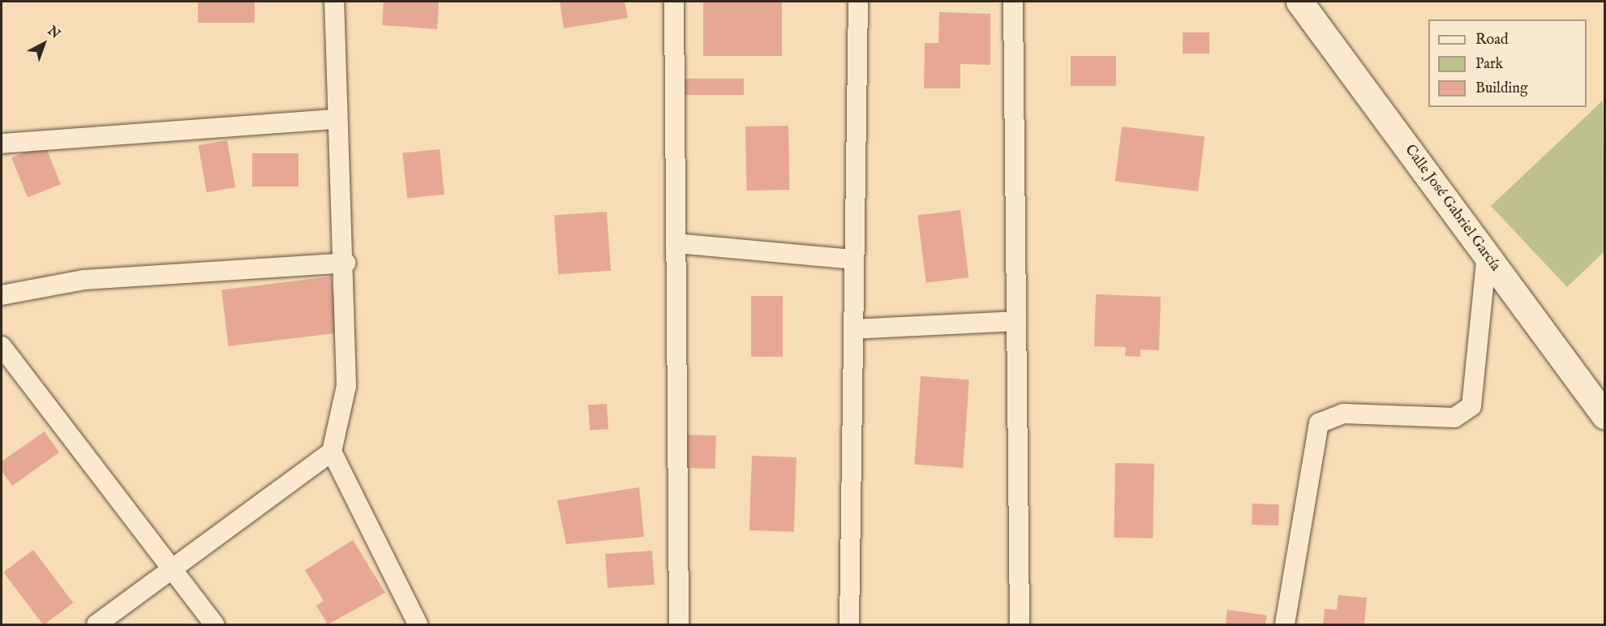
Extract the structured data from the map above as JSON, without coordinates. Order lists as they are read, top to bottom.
{
  "streets": {
    "street": ["Calle José Gabriel García"]
  },
  "legend": ["Road", "Park", "Building"],
  "north": "top right"
}
